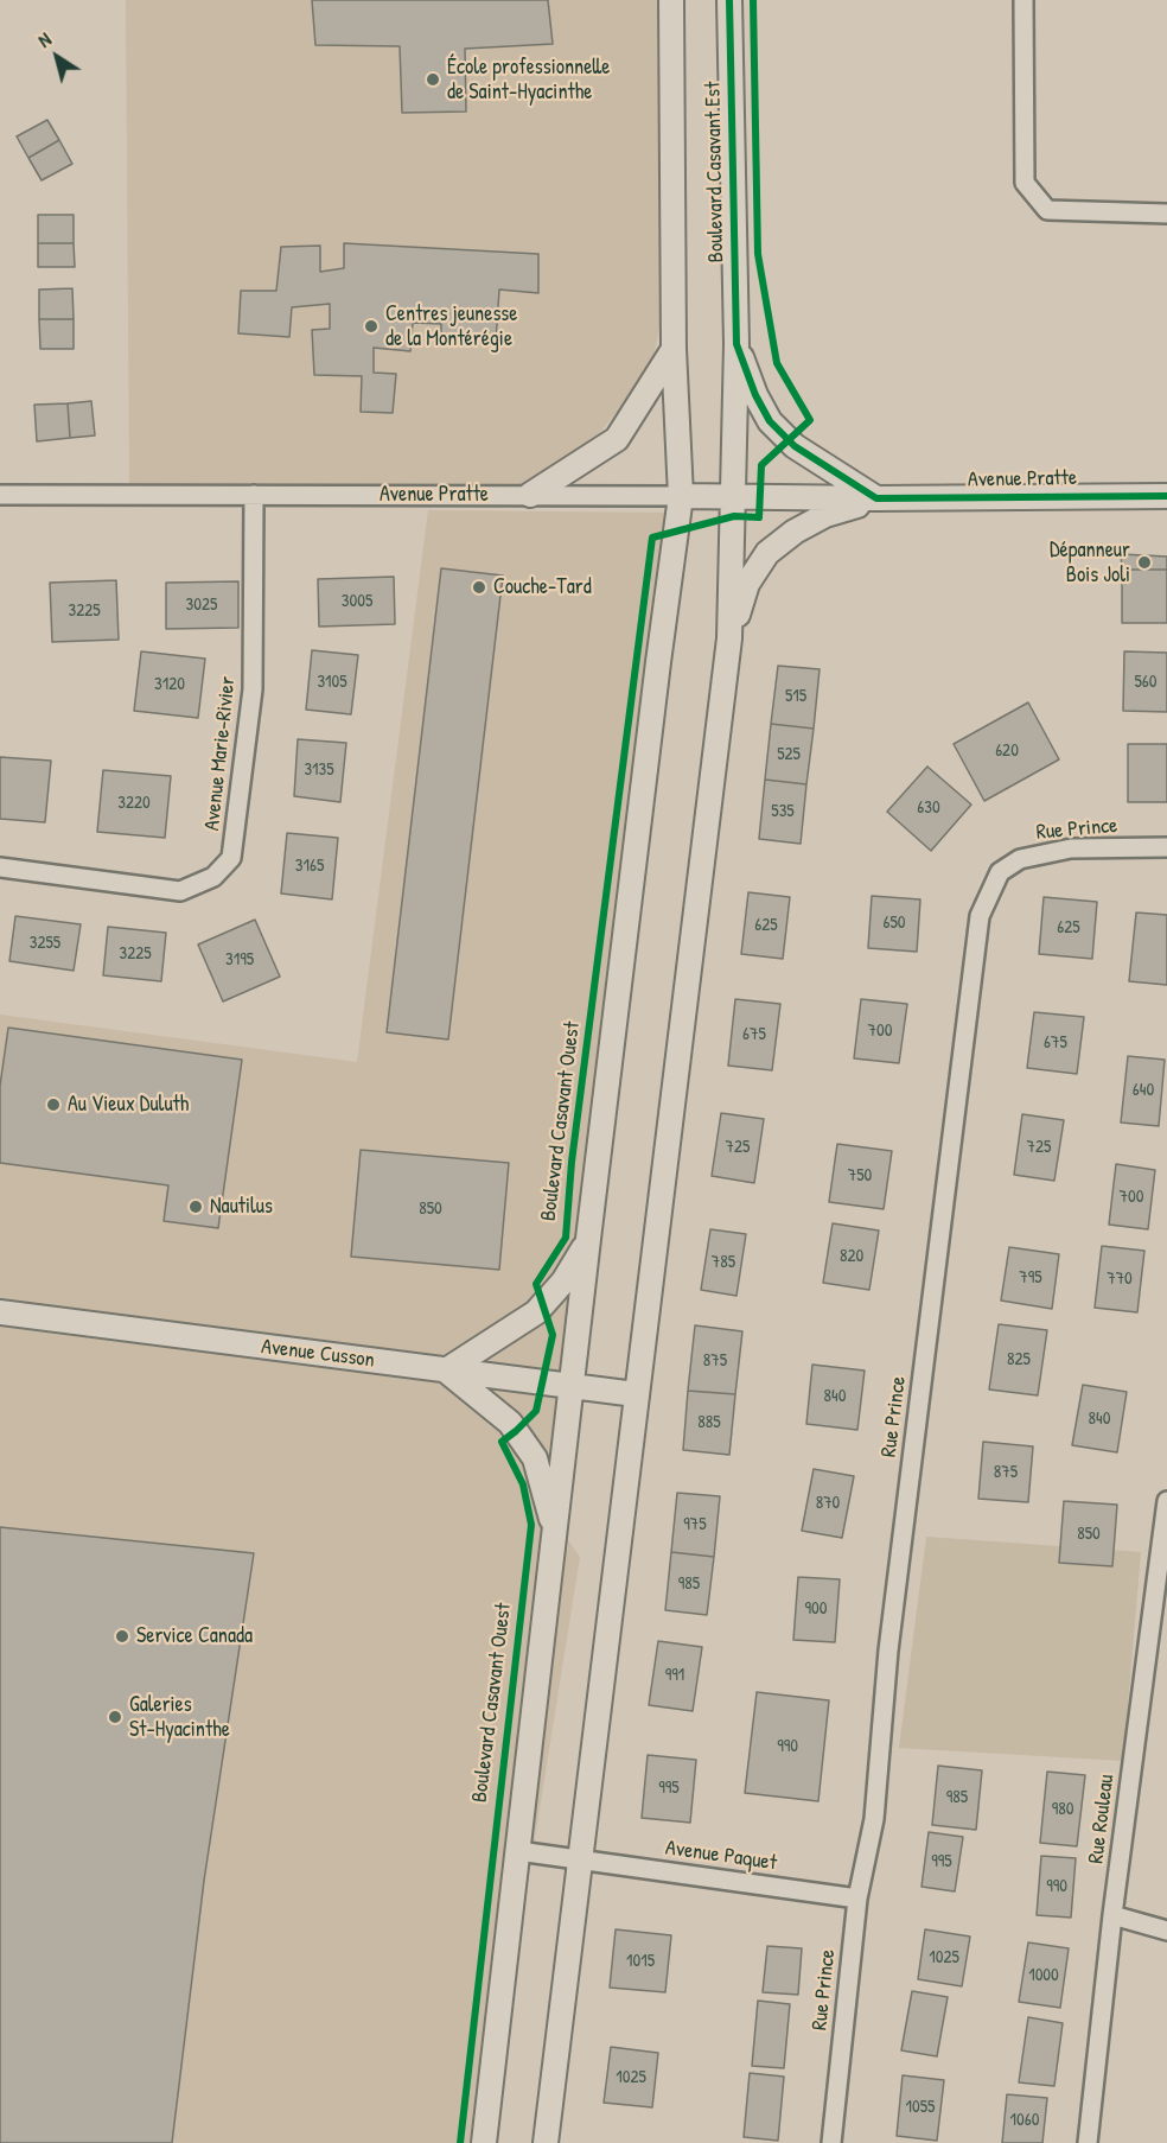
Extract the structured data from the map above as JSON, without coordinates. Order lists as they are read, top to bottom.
{
  "streets": {
    "street": [
      "Boulevard Casavant Est",
      "Avenue Pratte",
      "Avenue Marie-Rivier",
      "Rue Prince",
      "Boulevard Casavant Ouest",
      "Avenue Cusson",
      "Rue Rouleau",
      "Avenue Paquet"
    ]
  },
  "crossings": [
    ["Boulevard Casavant Est", "Avenue Pratte"],
    ["Boulevard Casavant Est", "Boulevard Casavant Ouest"],
    ["Avenue Pratte", "Avenue Marie-Rivier"],
    ["Avenue Pratte", "Boulevard Casavant Ouest"],
    ["Rue Prince", "Avenue Paquet"],
    ["Boulevard Casavant Ouest", "Avenue Cusson"],
    ["Boulevard Casavant Ouest", "Avenue Paquet"]
  ],
  "places": [
    "École professionnelle de Saint-Hyacinthe",
    "Centres jeunesse de la Montérégie",
    "Dépanneur Bois Joli",
    "Couche-Tard",
    "Au Vieux Duluth",
    "Nautilus",
    "Service Canada",
    "Galeries St-Hyacinthe"
  ],
  "house_numbers": [
    "3005",
    "3025",
    "3225",
    "3105",
    "560",
    "3120",
    "515",
    "620",
    "525",
    "3135",
    "3220",
    "630",
    "535",
    "3165",
    "650",
    "625",
    "625",
    "3255",
    "3225",
    "3195",
    "700",
    "675",
    "675",
    "640",
    "725",
    "725",
    "750",
    "700",
    "850",
    "820",
    "785",
    "795",
    "770",
    "825",
    "875",
    "840",
    "840",
    "885",
    "875",
    "870",
    "975",
    "850",
    "985",
    "900",
    "991",
    "990",
    "995",
    "985",
    "980",
    "995",
    "990",
    "1025",
    "1015",
    "1000",
    "1025",
    "1055",
    "1060"
  ],
  "north": "top left"
}
